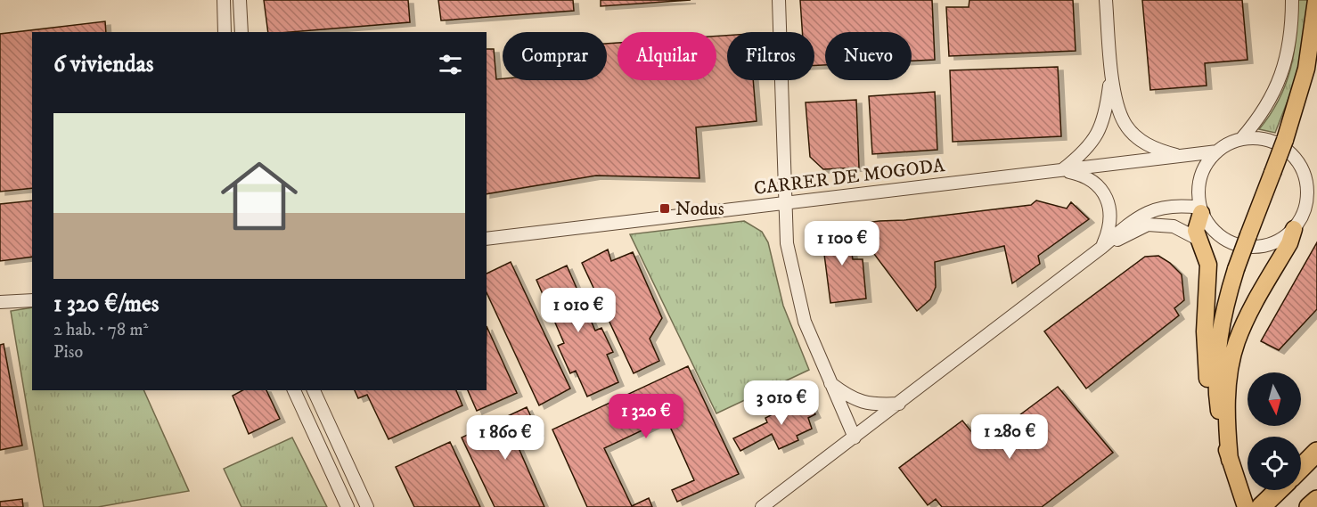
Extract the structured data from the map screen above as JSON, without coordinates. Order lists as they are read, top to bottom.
{
  "streets": {
    "street": ["CARRER DE MOGODA"]
  },
  "places": {
    "transit": ["Nodus"]
  },
  "north": "bottom",
  "page": {
    "chip": [
      "Comprar",
      "Alquilar",
      "Filtros",
      "Nuevo"
    ],
    "heading": "6 viviendas",
    "list": [
      {
        "name": "1 320 €/mes",
        "note": "2 hab. · 78 m² · Piso"
      }
    ],
    "price": [
      "1 100 €",
      "1 010 €",
      "3 010 €",
      "1 320 €",
      "1 280 €",
      "1 860 €"
    ]
  }
}
